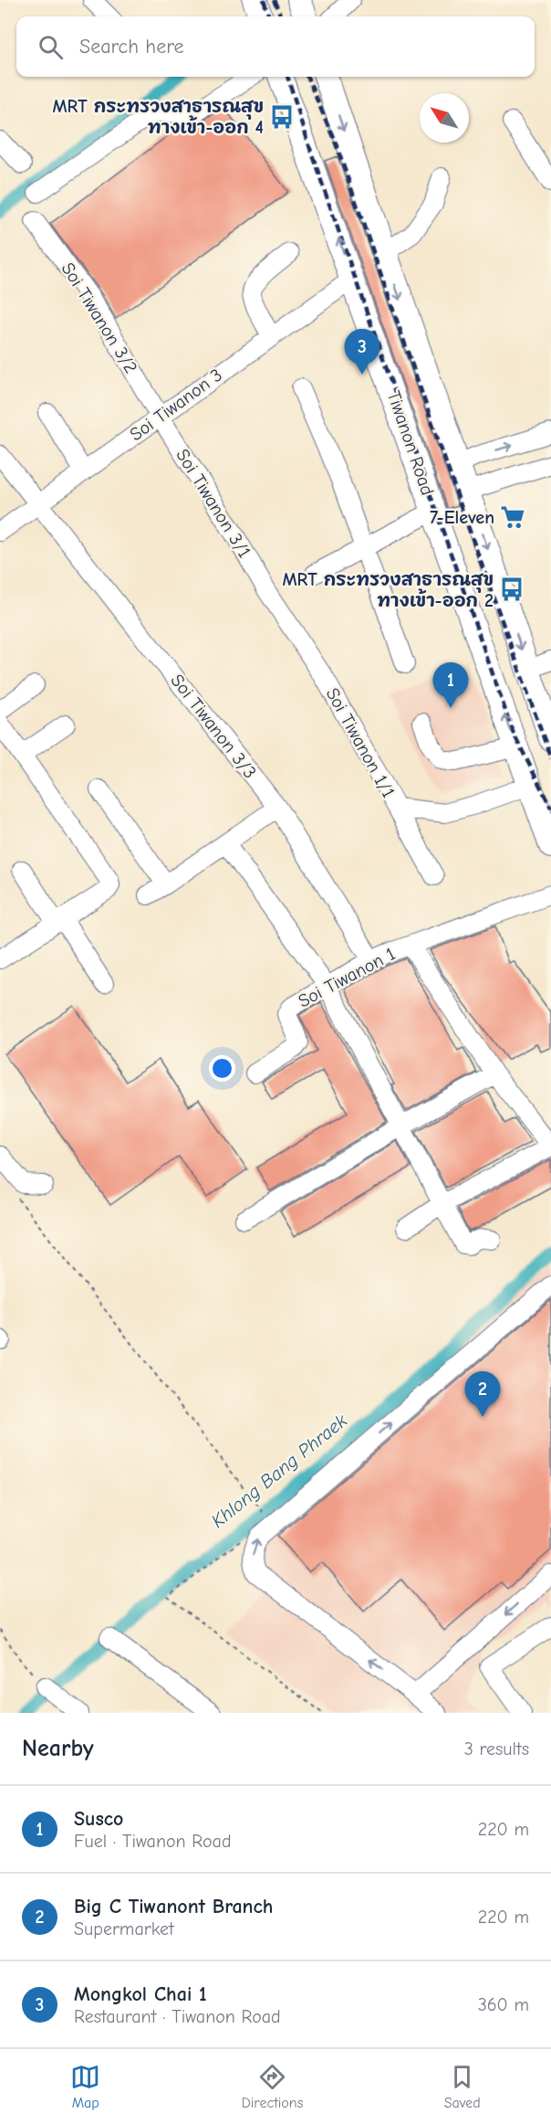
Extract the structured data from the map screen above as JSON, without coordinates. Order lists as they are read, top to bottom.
{
  "streets": {
    "main road": ["Tiwanon Road"],
    "street": [
      "Soi Tiwanon 3/2",
      "Soi Tiwanon 3",
      "Soi Tiwanon 3/1",
      "Soi Tiwanon 3/3",
      "Soi Tiwanon 1/1",
      "Soi Tiwanon 1"
    ]
  },
  "crossings": [
    ["Soi Tiwanon 3/2", "Soi Tiwanon 3"],
    ["Soi Tiwanon 3/2", "Soi Tiwanon 3/1"],
    ["Soi Tiwanon 3", "Tiwanon Road"],
    ["Soi Tiwanon 3", "Soi Tiwanon 3/1"],
    ["Soi Tiwanon 3", "Soi Tiwanon 3/3"],
    ["Tiwanon Road", "Soi Tiwanon 1/1"],
    ["Soi Tiwanon 3/1", "Soi Tiwanon 1/1"],
    ["Soi Tiwanon 3/3", "Soi Tiwanon 1"]
  ],
  "water": ["Khlong Bang Phraek"],
  "places": {
    "bus stop": ["MRT กระทรวงสาธารณสุข ทางเข้า-ออก 4", "MRT กระทรวงสาธารณสุข ทางเข้า-ออก 2"],
    "supermarket": ["7-Eleven"]
  },
  "north": "top left",
  "page": {
    "search": "Search here",
    "pins": ["3", "1", "2"],
    "heading": ["Nearby", "3 results"],
    "list": [
      {
        "mark": "1",
        "name": "Susco",
        "note": "Fuel · Tiwanon Road",
        "value": "220 m"
      },
      {
        "mark": "2",
        "name": "Big C Tiwanont Branch",
        "note": "Supermarket",
        "value": "220 m"
      },
      {
        "mark": "3",
        "name": "Mongkol Chai 1",
        "note": "Restaurant · Tiwanon Road",
        "value": "360 m"
      }
    ],
    "nav": ["Map", "Directions", "Saved"]
  }
}
